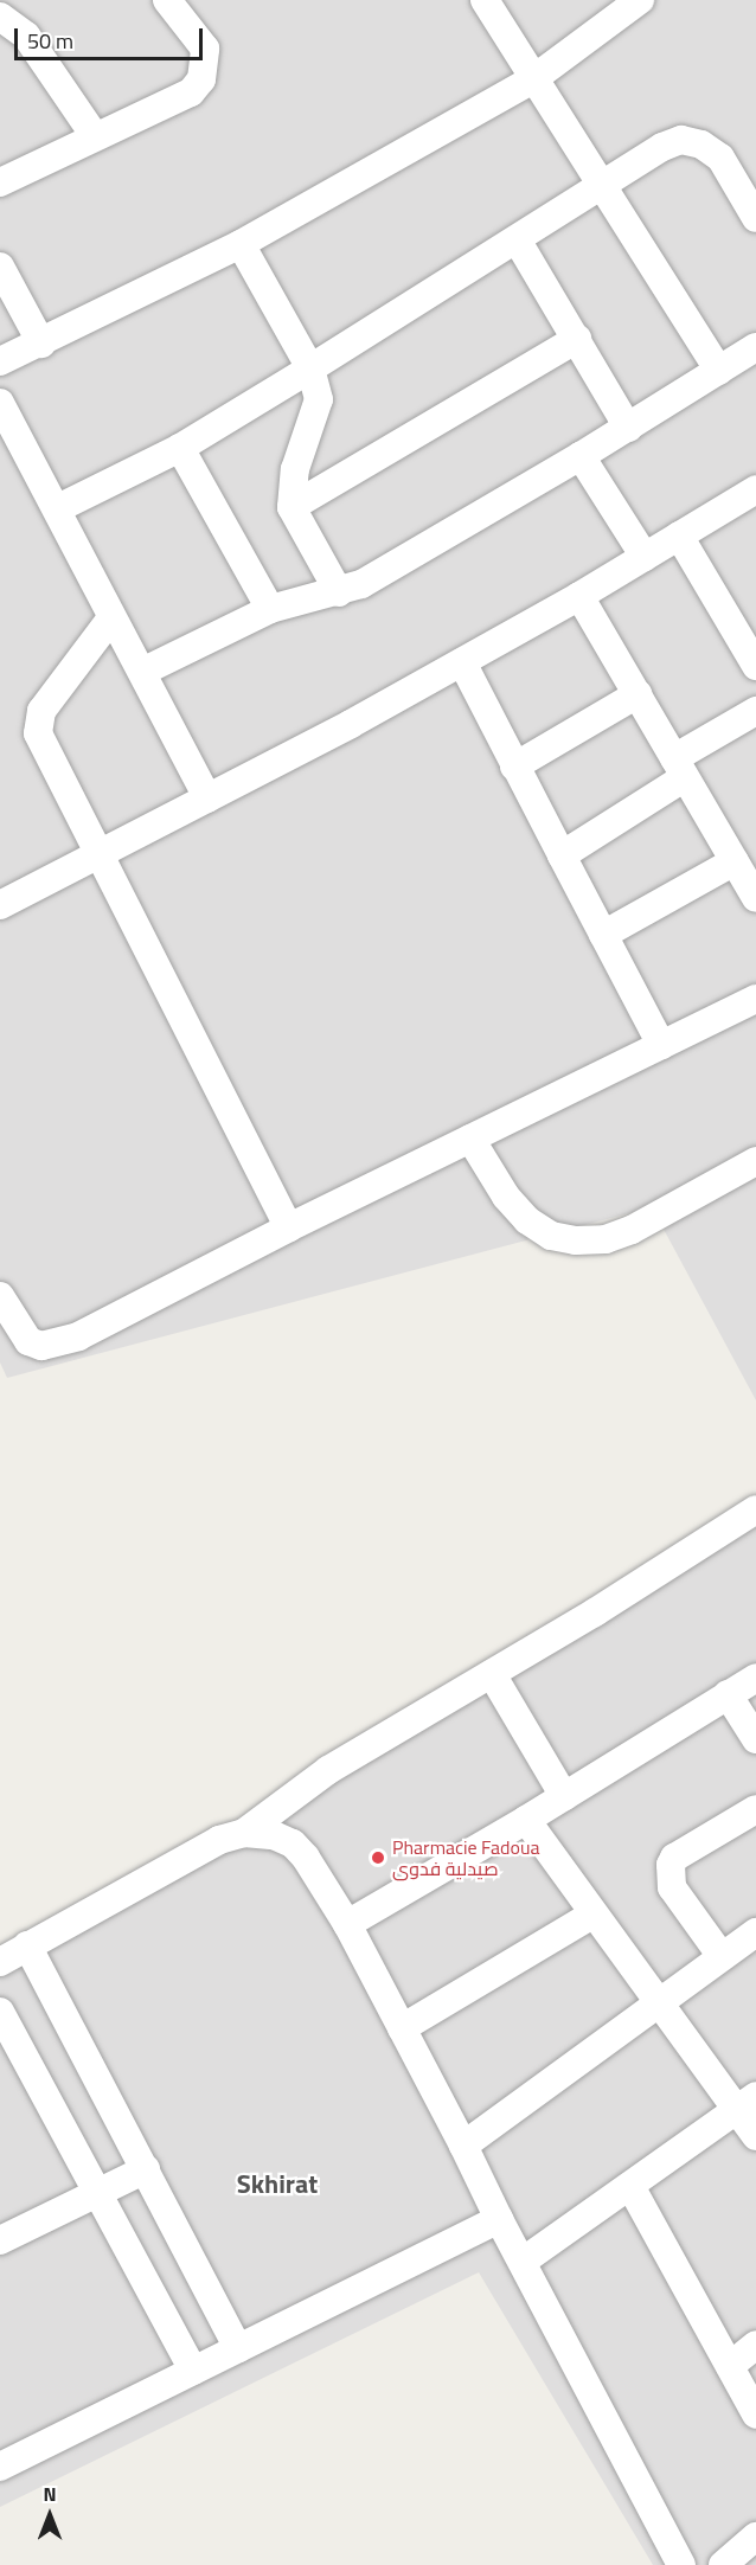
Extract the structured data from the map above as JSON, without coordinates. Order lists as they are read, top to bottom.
{
  "districts": ["Skhirat"],
  "places": ["Pharmacie Fadoua صيدلية فدوى"],
  "scale_bar": "50 m",
  "north": "top"
}
